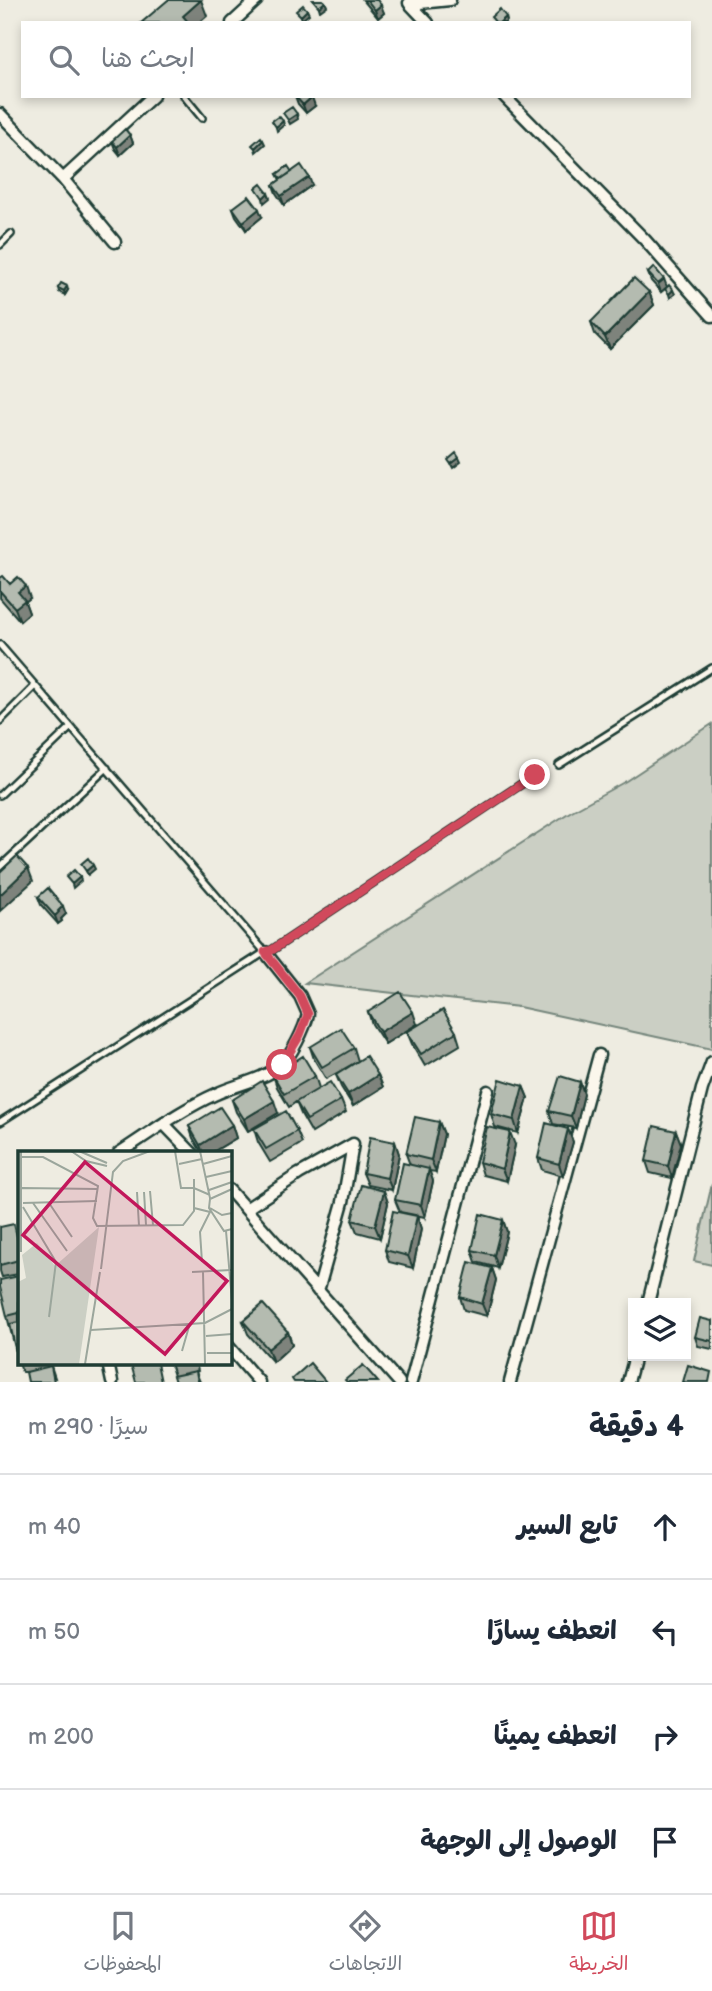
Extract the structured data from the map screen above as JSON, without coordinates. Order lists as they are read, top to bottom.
{
  "page": {
    "search": "ابحث هنا",
    "heading": ["4 دقيقة", "سيرًا · 290 m"],
    "list": [
      ["تابع السير", "40 m"],
      ["انعطف يسارًا", "50 m"],
      ["انعطف يمينًا", "200 m"],
      "الوصول إلى الوجهة"
    ],
    "nav": ["الخريطة", "الاتجاهات", "المحفوظات"]
  }
}
